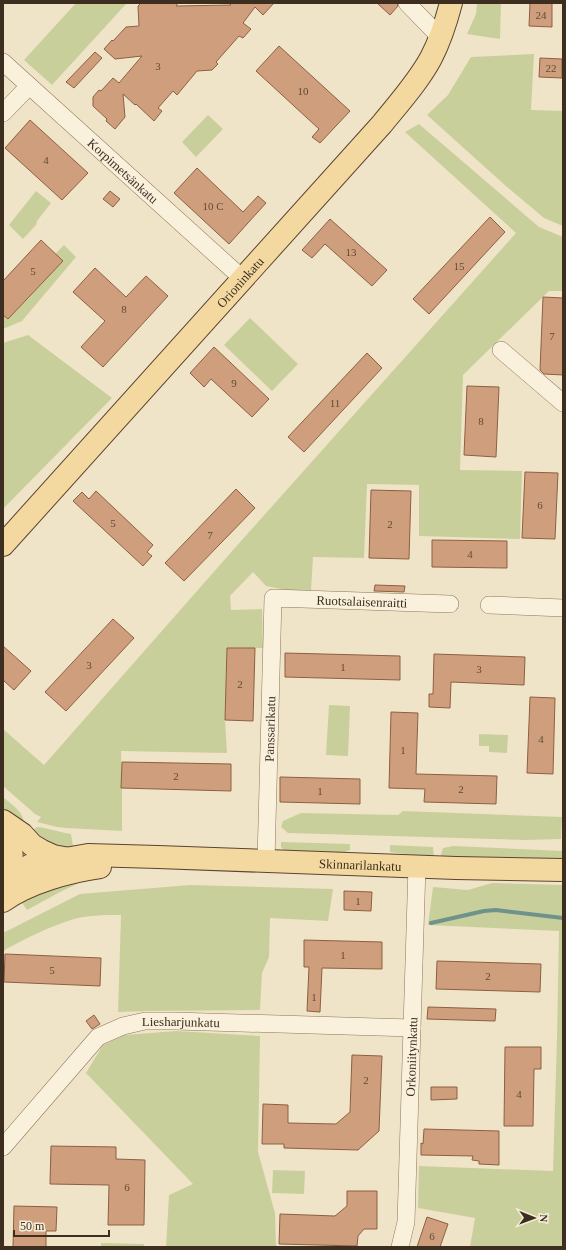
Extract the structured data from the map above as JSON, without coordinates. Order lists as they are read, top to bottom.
{
  "streets": {
    "main road": ["Orioninkatu", "Skinnarilankatu"],
    "street": [
      "Korpimetsänkatu",
      "Ruotsalaisenraitti",
      "Panssarikatu",
      "Liesharjunkatu",
      "Orkoniitynkatu"
    ]
  },
  "crossings": [
    ["Korpimetsänkatu", "Orioninkatu"],
    ["Ruotsalaisenraitti", "Panssarikatu"],
    ["Panssarikatu", "Skinnarilankatu"],
    ["Skinnarilankatu", "Orkoniitynkatu"],
    ["Liesharjunkatu", "Orkoniitynkatu"]
  ],
  "house_numbers": [
    "24",
    "3",
    "22",
    "10",
    "4",
    "10 C",
    "13",
    "15",
    "5",
    "8",
    "7",
    "9",
    "11",
    "8",
    "6",
    "5",
    "2",
    "7",
    "4",
    "3",
    "1",
    "3",
    "2",
    "4",
    "1",
    "2",
    "2",
    "1",
    "1",
    "1",
    "5",
    "2",
    "1",
    "2",
    "4",
    "6",
    "6"
  ],
  "scale_bar": "50 m",
  "north": "right"
}
